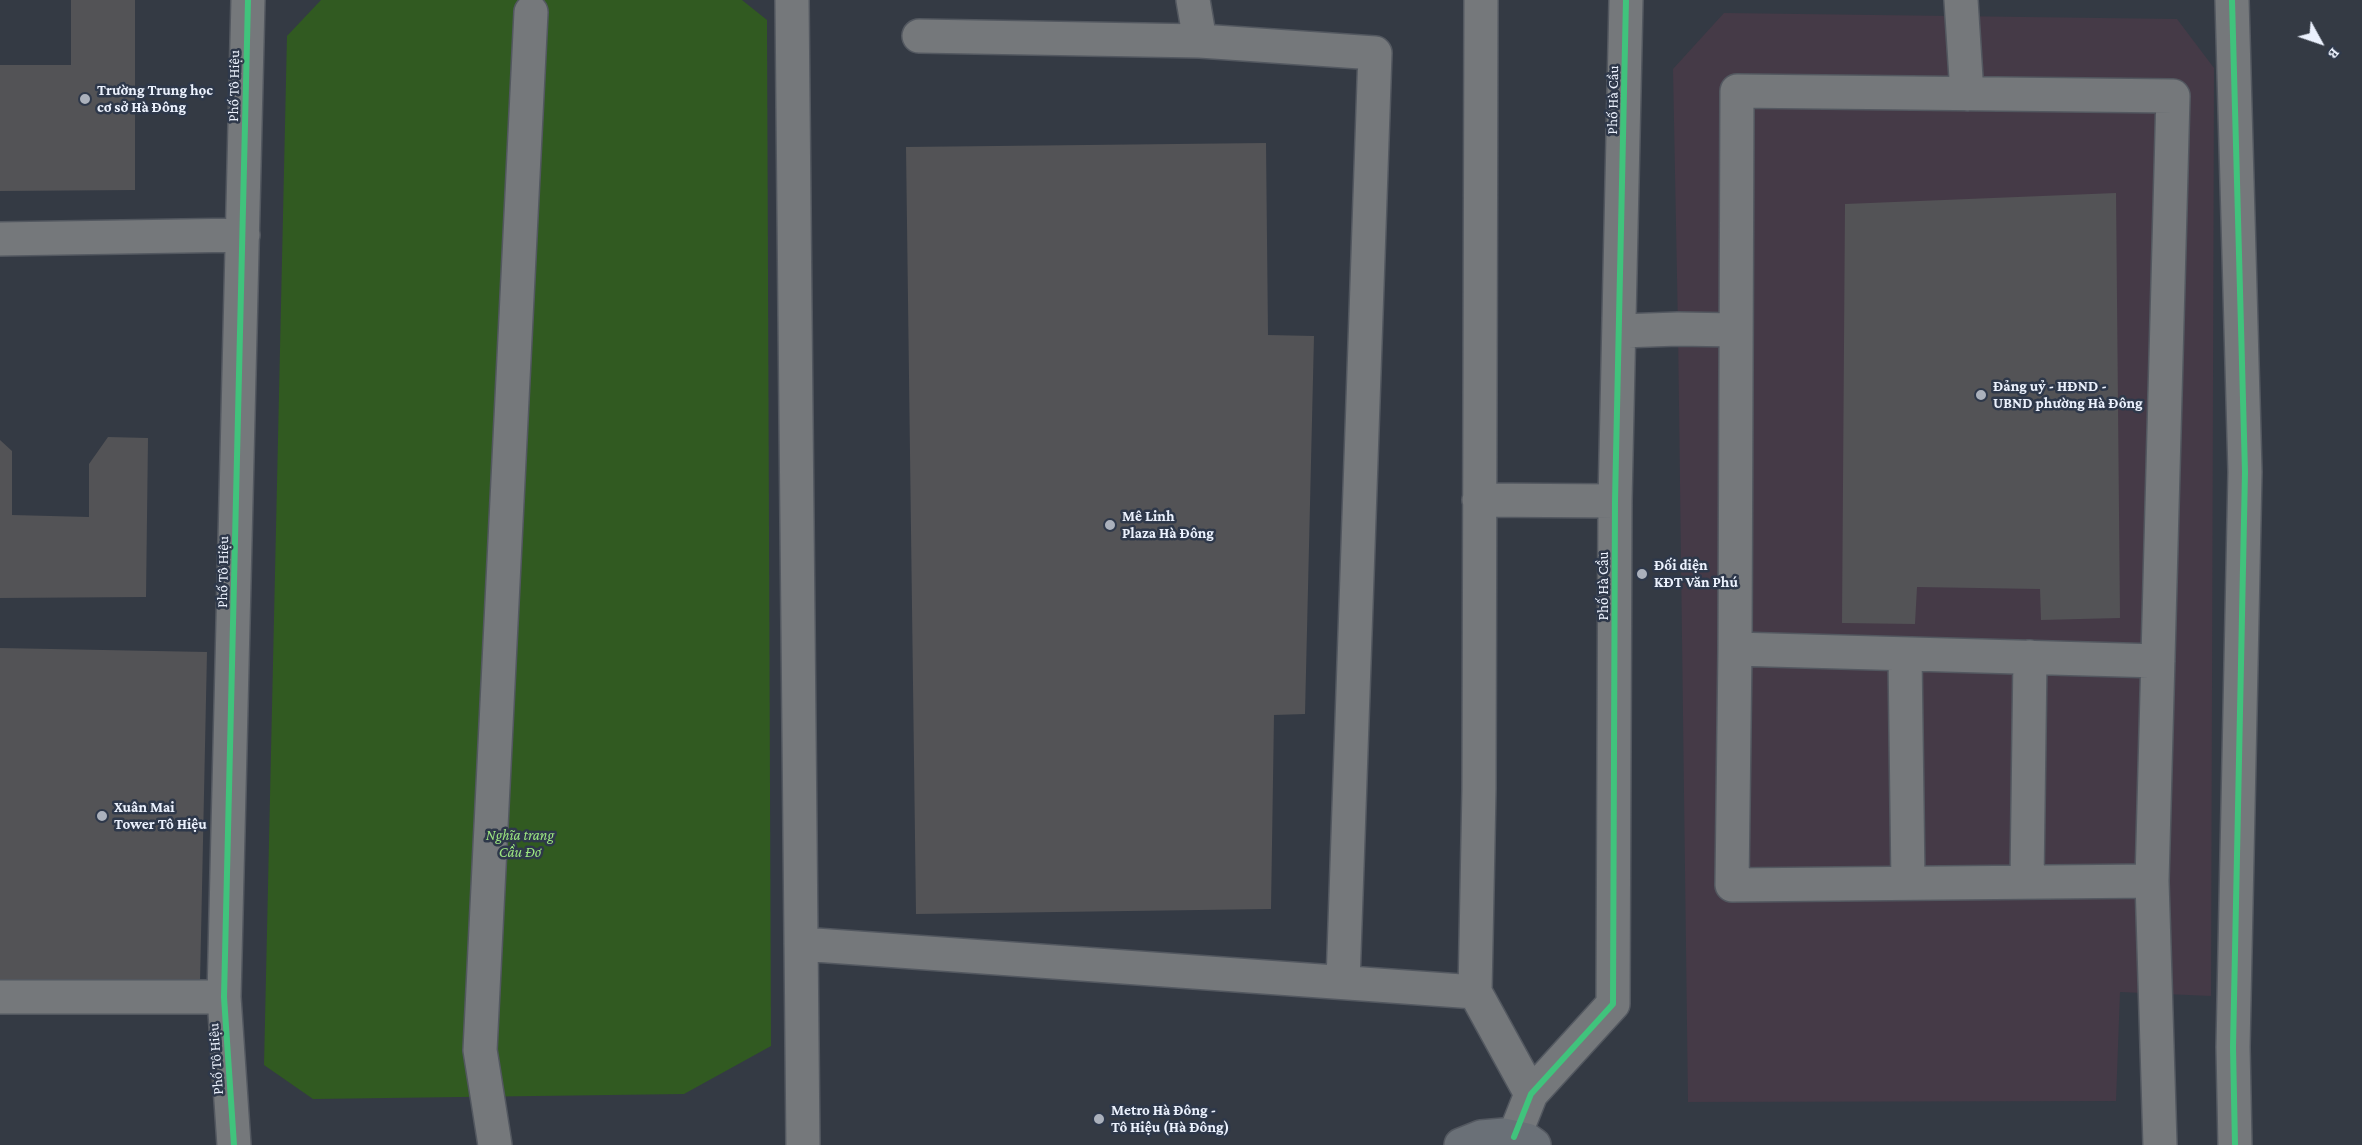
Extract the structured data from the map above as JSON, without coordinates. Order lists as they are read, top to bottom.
{
  "streets": {
    "street": ["Phố Tô Hiệu", "Phố Hà Cầu"]
  },
  "parks": ["Nghĩa trang Cầu Đơ"],
  "places": [
    "Trường Trung học cơ sở Hà Đông",
    "Đảng uỷ - HĐND - UBND phường Hà Đông",
    "Mê Linh Plaza Hà Đông",
    "Đối diện KĐT Văn Phú",
    "Xuân Mai Tower Tô Hiệu",
    "Metro Hà Đông - Tô Hiệu (Hà Đông)"
  ],
  "north": "bottom right"
}
